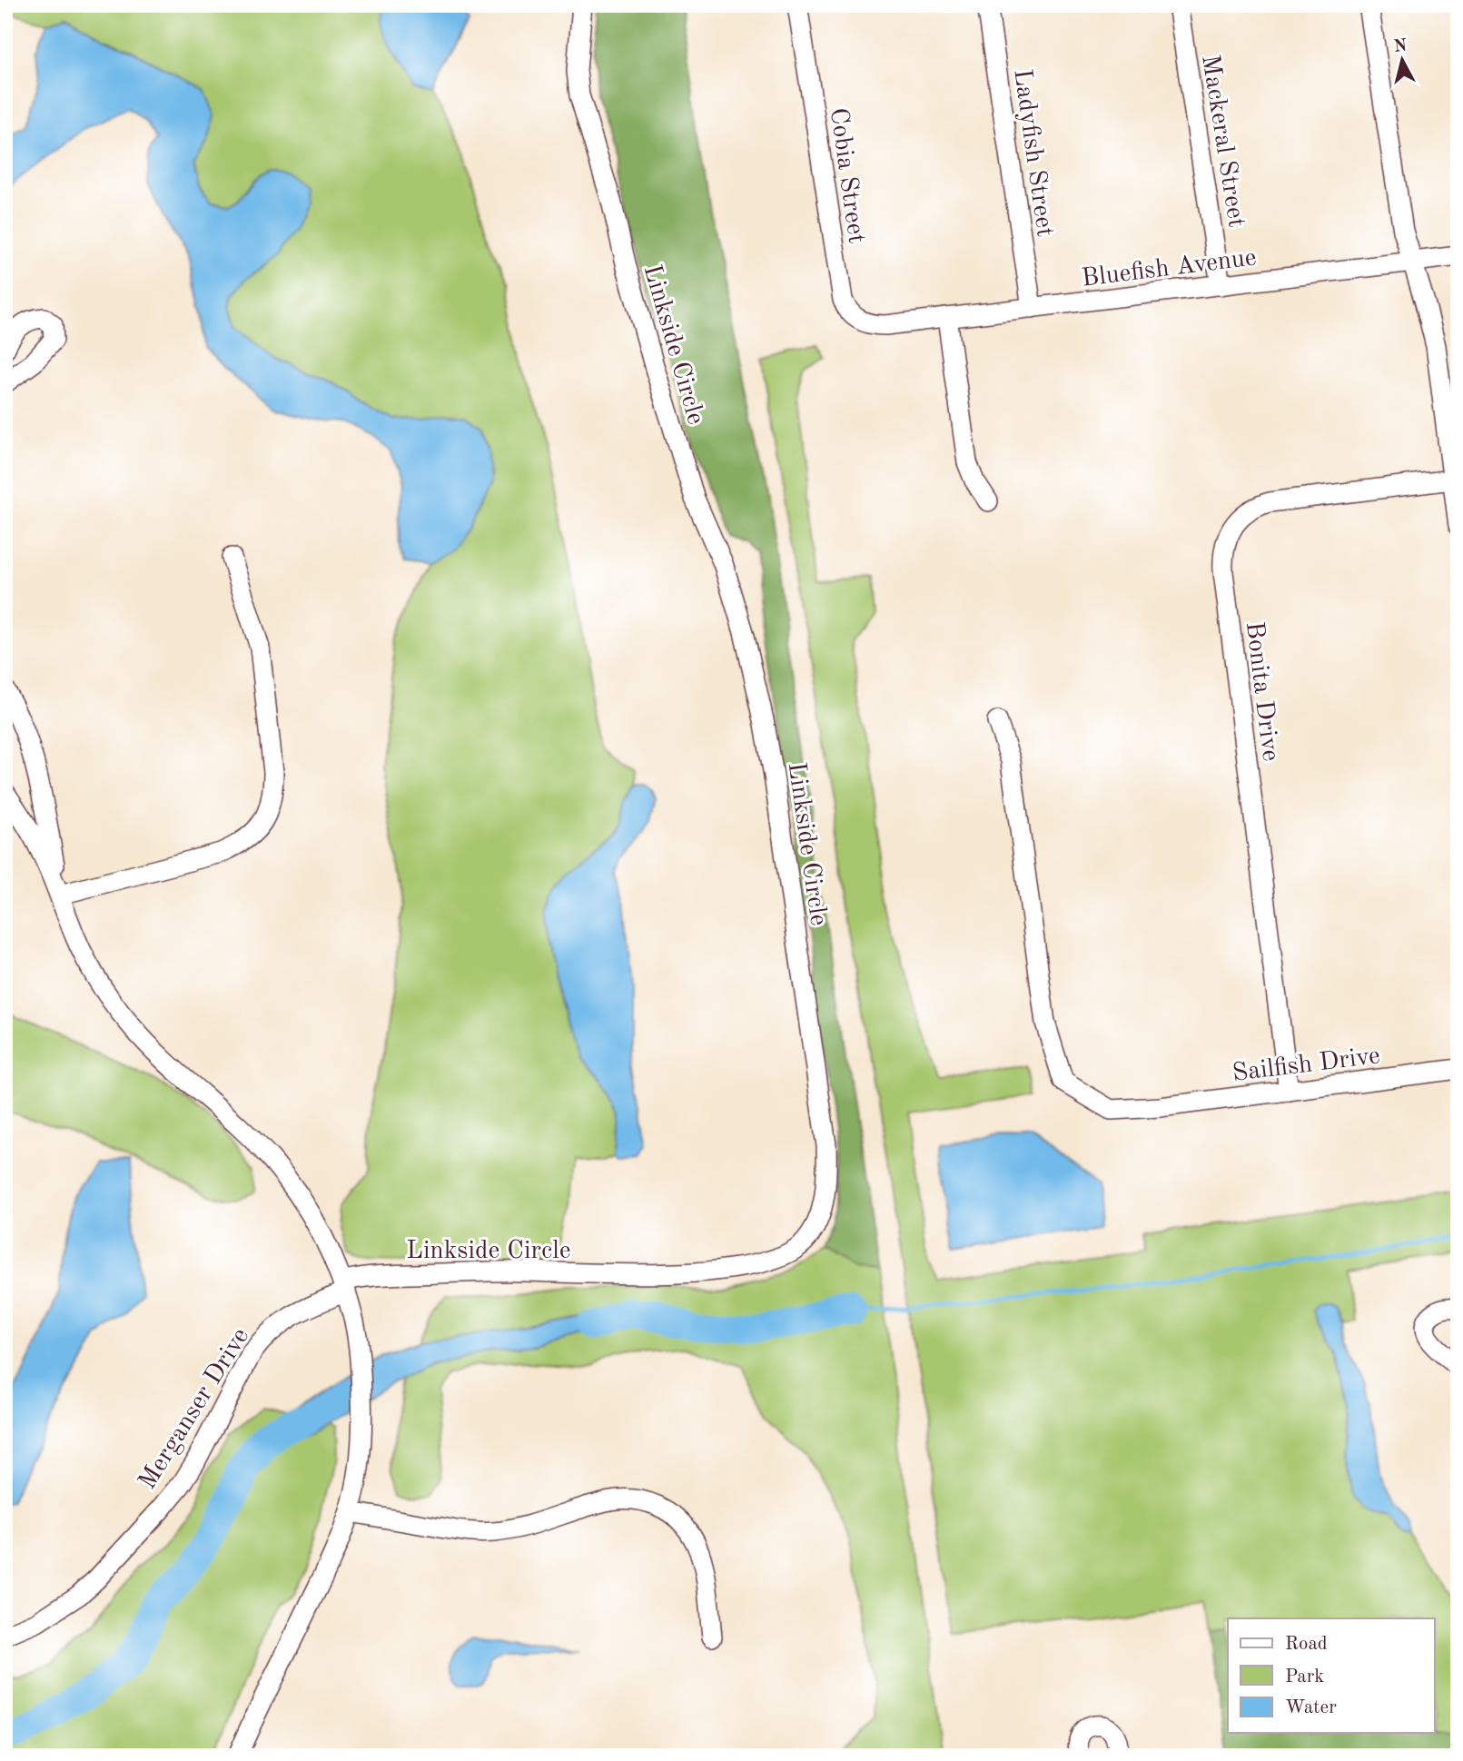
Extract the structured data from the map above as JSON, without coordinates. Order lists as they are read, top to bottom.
{
  "streets": {
    "street": [
      "Mackeral Street",
      "Ladyfish Street",
      "Cobia Street",
      "Bluefish Avenue",
      "Linkside Circle",
      "Bonita Drive",
      "Sailfish Drive",
      "Merganser Drive"
    ]
  },
  "crossings": [
    ["Mackeral Street", "Bluefish Avenue"],
    ["Ladyfish Street", "Bluefish Avenue"],
    ["Cobia Street", "Bluefish Avenue"],
    ["Linkside Circle", "Merganser Drive"],
    ["Bonita Drive", "Sailfish Drive"]
  ],
  "legend": ["Road", "Park", "Water"],
  "north": "top"
}
